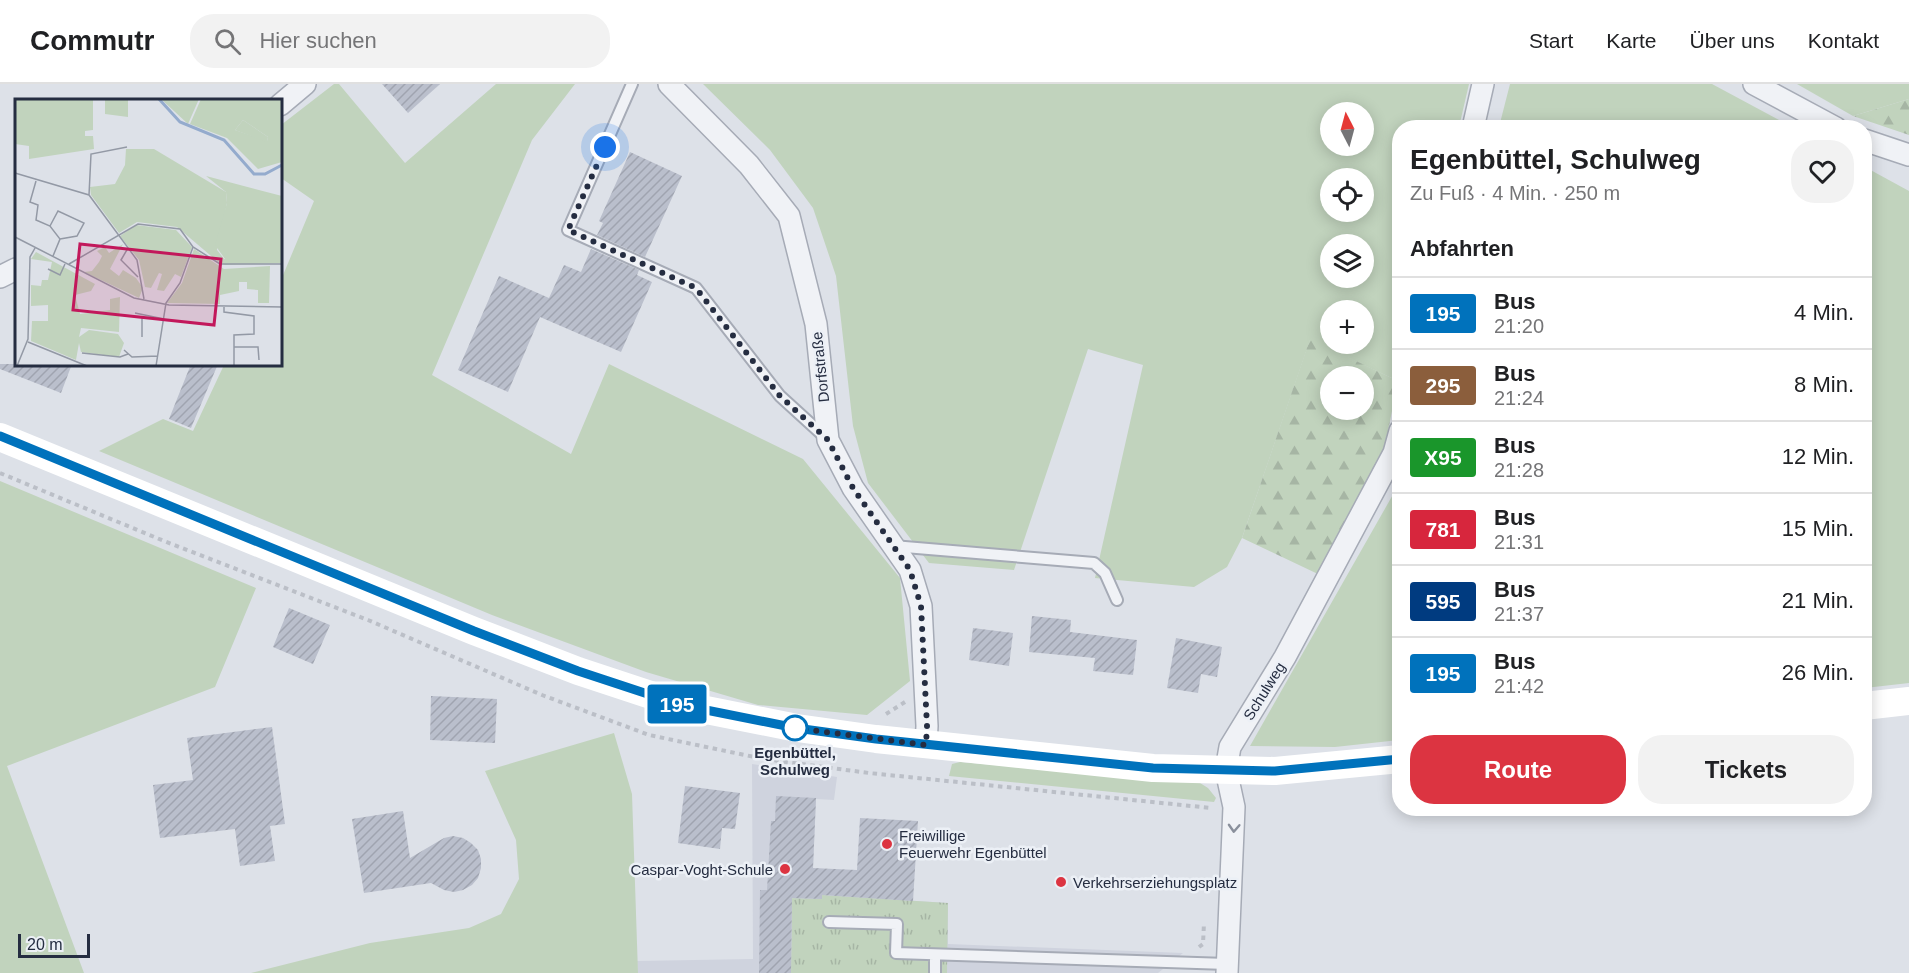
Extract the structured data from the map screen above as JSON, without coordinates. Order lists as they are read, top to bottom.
{
  "streets": {
    "street": ["Dorfstraße", "Schulweg"]
  },
  "one_way": ["Schulweg"],
  "places": [
    "Egenbüttel, Schulweg",
    "Freiwillige Feuerwehr Egenbüttel",
    "Caspar-Voght-Schule",
    "Verkehrserziehungsplatz"
  ],
  "lines": ["bus line 195"],
  "scale_bar": "20 m",
  "north": "top",
  "page": {
    "header": "Commutr",
    "search": "Hier suchen",
    "nav": [
      "Start",
      "Karte",
      "Über uns",
      "Kontakt"
    ],
    "on_map": "195",
    "map_buttons": ["+", "−"],
    "heading": [
      ["Egenbüttel, Schulweg", "Zu Fuß · 4 Min. · 250 m"],
      "Abfahrten"
    ],
    "list": [
      {
        "mark": "195",
        "name": "Bus",
        "note": "21:20",
        "value": "4 Min."
      },
      {
        "mark": "295",
        "name": "Bus",
        "note": "21:24",
        "value": "8 Min."
      },
      {
        "mark": "X95",
        "name": "Bus",
        "note": "21:28",
        "value": "12 Min."
      },
      {
        "mark": "781",
        "name": "Bus",
        "note": "21:31",
        "value": "15 Min."
      },
      {
        "mark": "595",
        "name": "Bus",
        "note": "21:37",
        "value": "21 Min."
      },
      {
        "mark": "195",
        "name": "Bus",
        "note": "21:42",
        "value": "26 Min."
      }
    ],
    "buttons": ["Route", "Tickets"],
    "scale": "20 m"
  }
}
